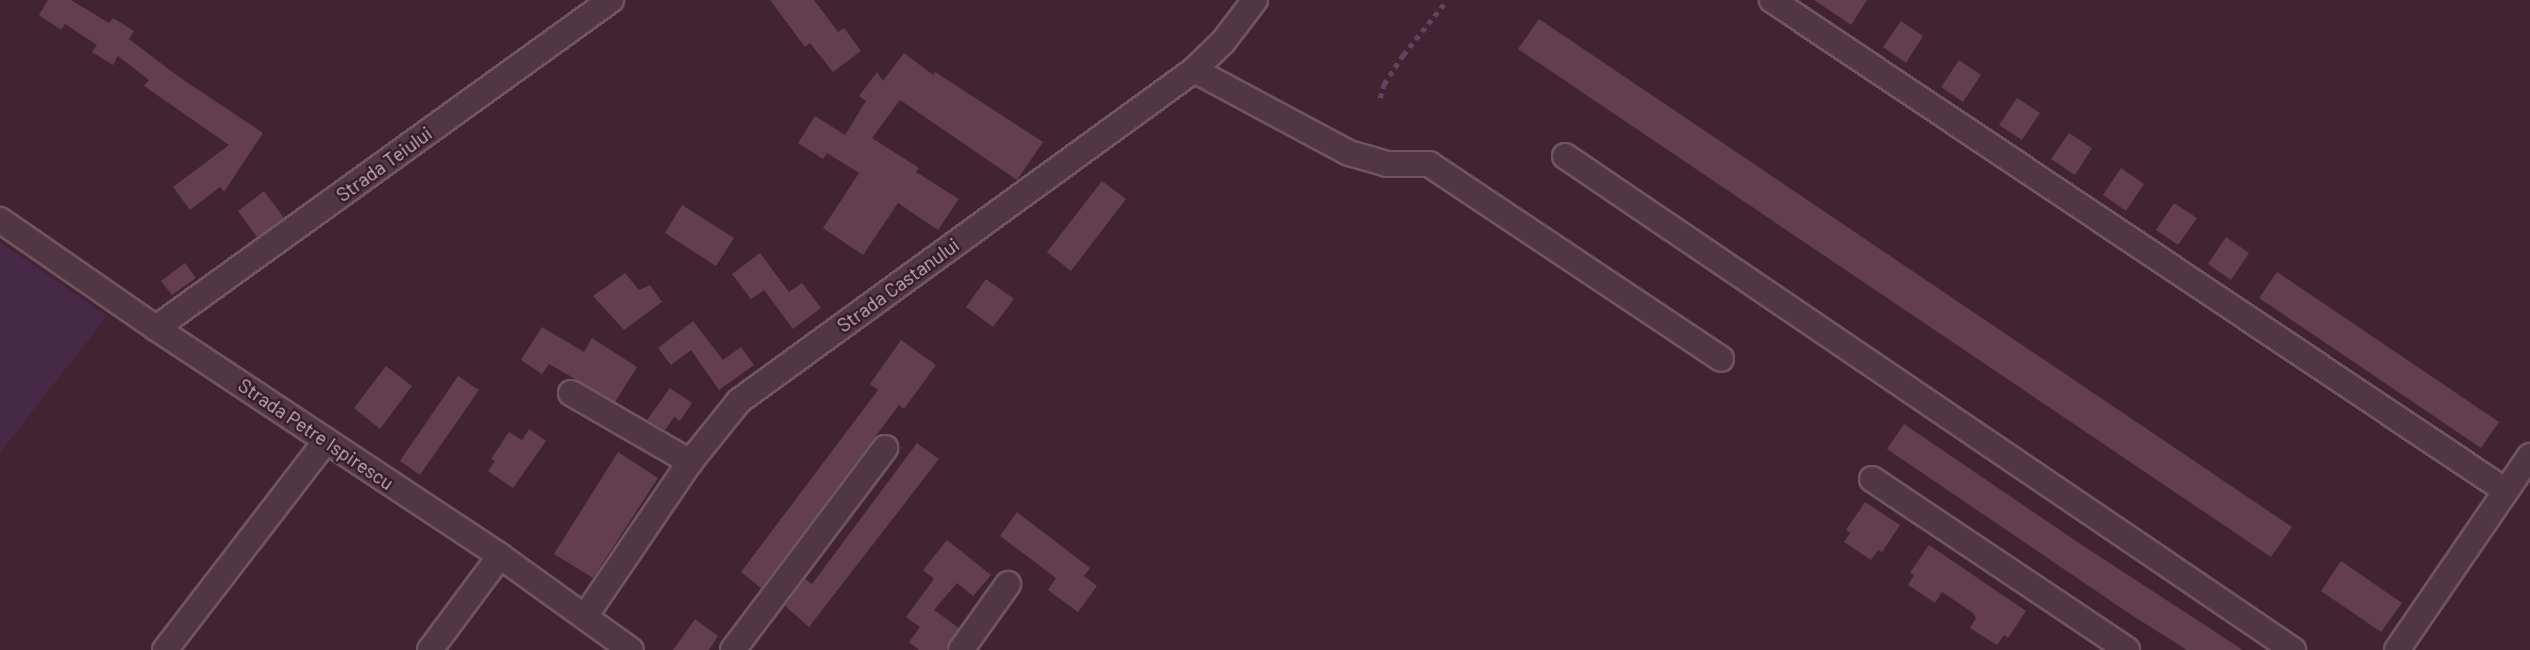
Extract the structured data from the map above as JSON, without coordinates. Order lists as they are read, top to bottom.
{
  "streets": {
    "street": ["Strada Teiului", "Strada Castanului", "Strada Petre Ispirescu"]
  },
  "crossings": [
    ["Strada Teiului", "Strada Petre Ispirescu"],
    ["Strada Castanului", "Strada Petre Ispirescu"]
  ]
}
